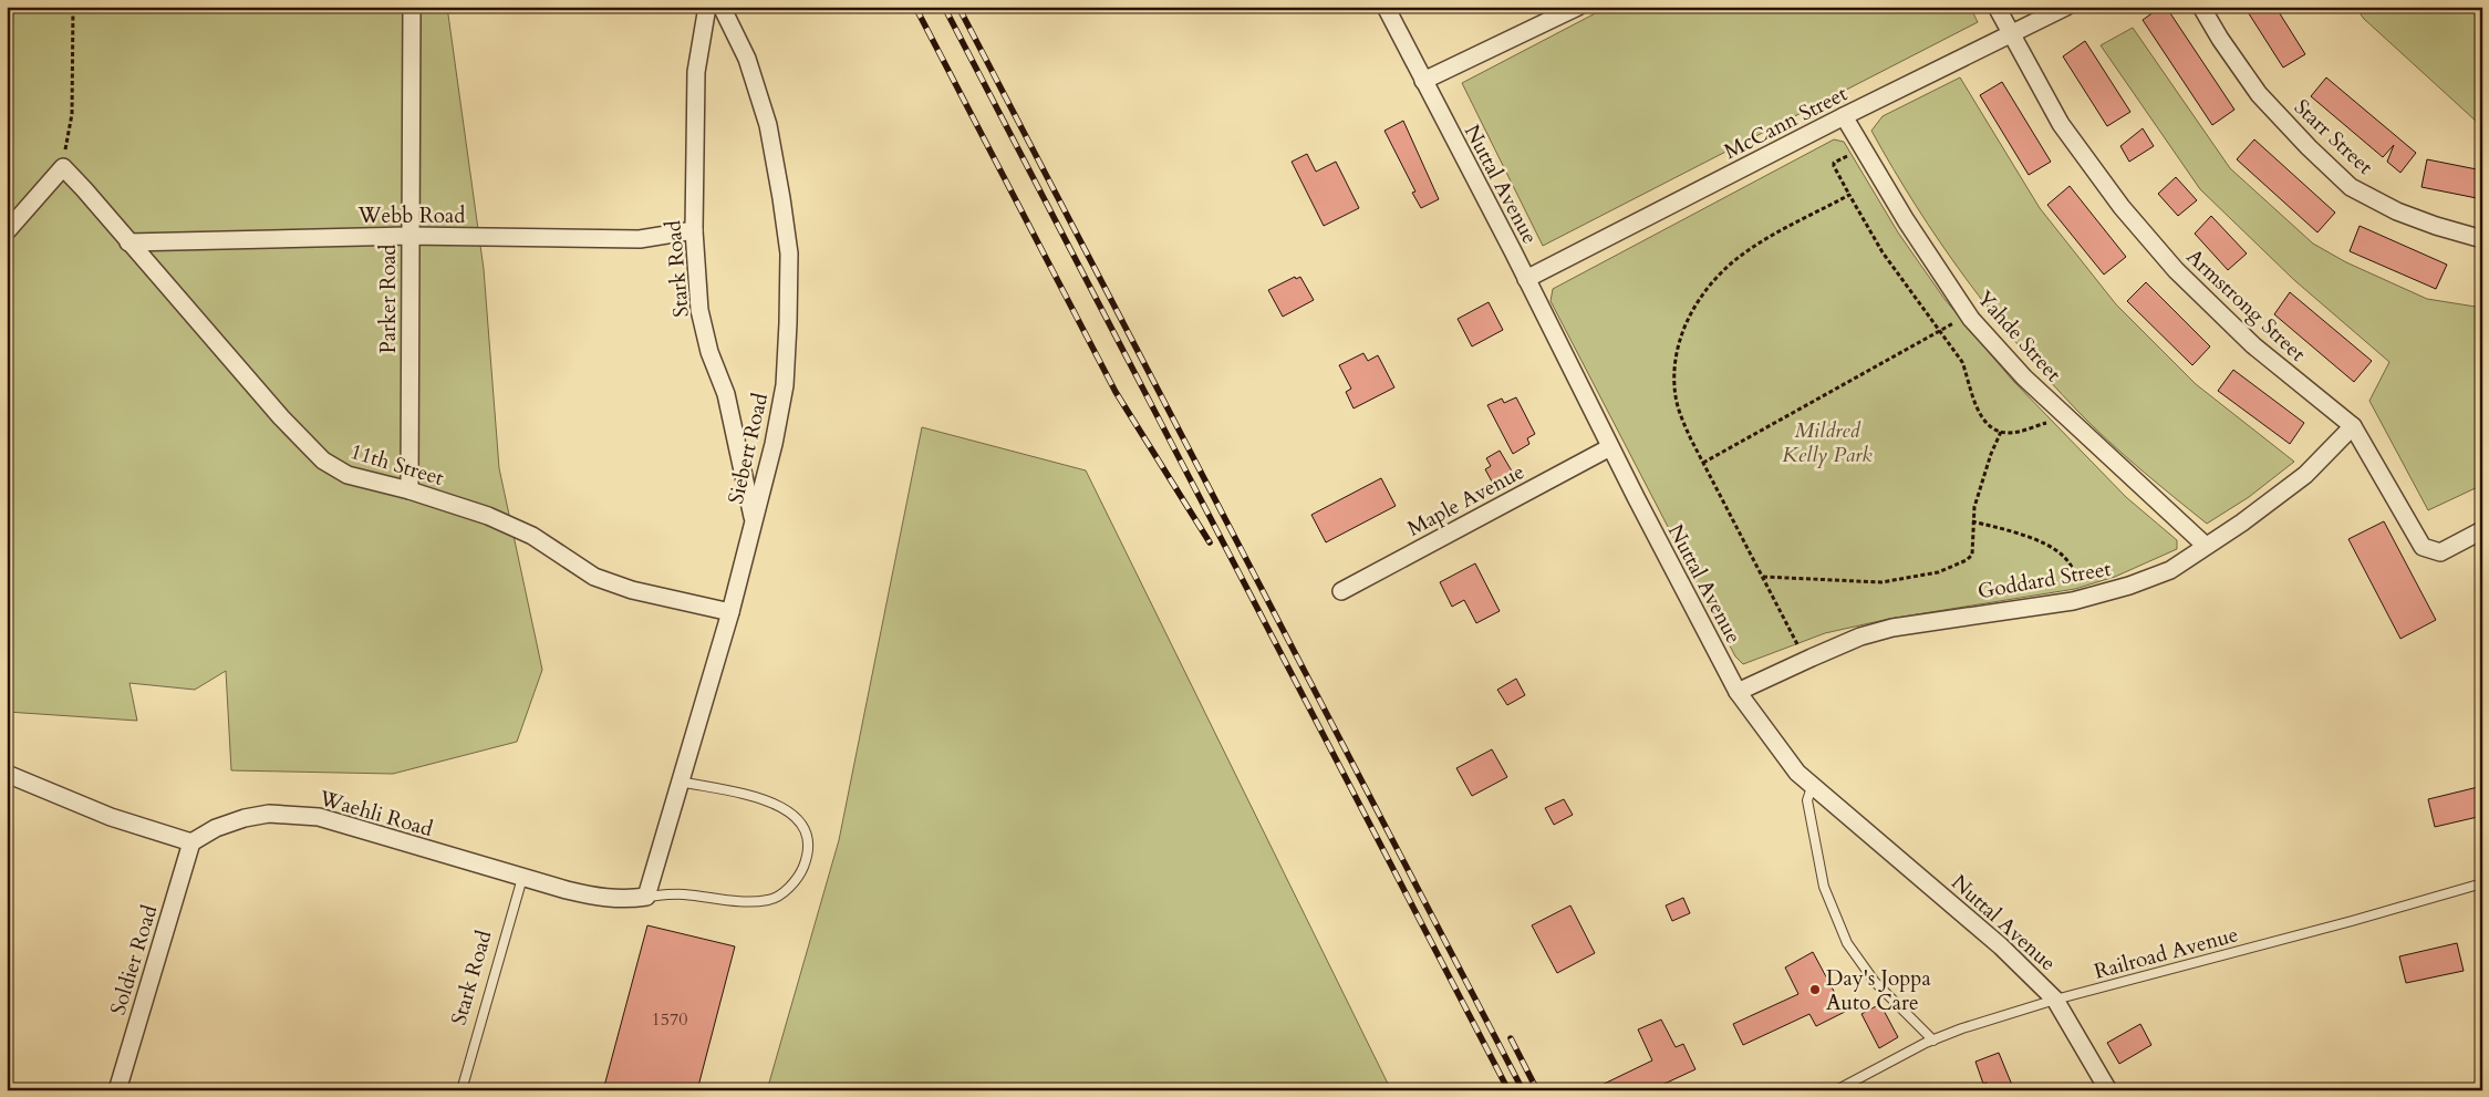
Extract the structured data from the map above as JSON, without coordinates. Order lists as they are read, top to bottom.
{
  "streets": {
    "street": [
      "McCann Street",
      "Starr Street",
      "Nuttal Avenue",
      "Webb Road",
      "Stark Road",
      "Parker Road",
      "Armstrong Street",
      "Yahde Street",
      "Siebert Road",
      "11th Street",
      "Maple Avenue",
      "Goddard Street",
      "Waehli Road",
      "Soldier Road"
    ],
    "lane": ["Railroad Avenue"]
  },
  "crossings": [
    ["McCann Street", "Nuttal Avenue"],
    ["McCann Street", "Armstrong Street"],
    ["McCann Street", "Yahde Street"],
    ["Nuttal Avenue", "Maple Avenue"],
    ["Nuttal Avenue", "Goddard Street"],
    ["Nuttal Avenue", "Railroad Avenue"],
    ["Webb Road", "Stark Road"],
    ["Webb Road", "Parker Road"],
    ["Webb Road", "11th Street"],
    ["Stark Road", "Siebert Road"],
    ["Stark Road", "Waehli Road"],
    ["Parker Road", "11th Street"],
    ["Armstrong Street", "Goddard Street"],
    ["Yahde Street", "Goddard Street"],
    ["Siebert Road", "11th Street"],
    ["Siebert Road", "Waehli Road"],
    ["Waehli Road", "Soldier Road"]
  ],
  "parks": ["Mildred Kelly Park"],
  "places": ["Day's Joppa Auto Care"],
  "house_numbers": ["1570"]
}
